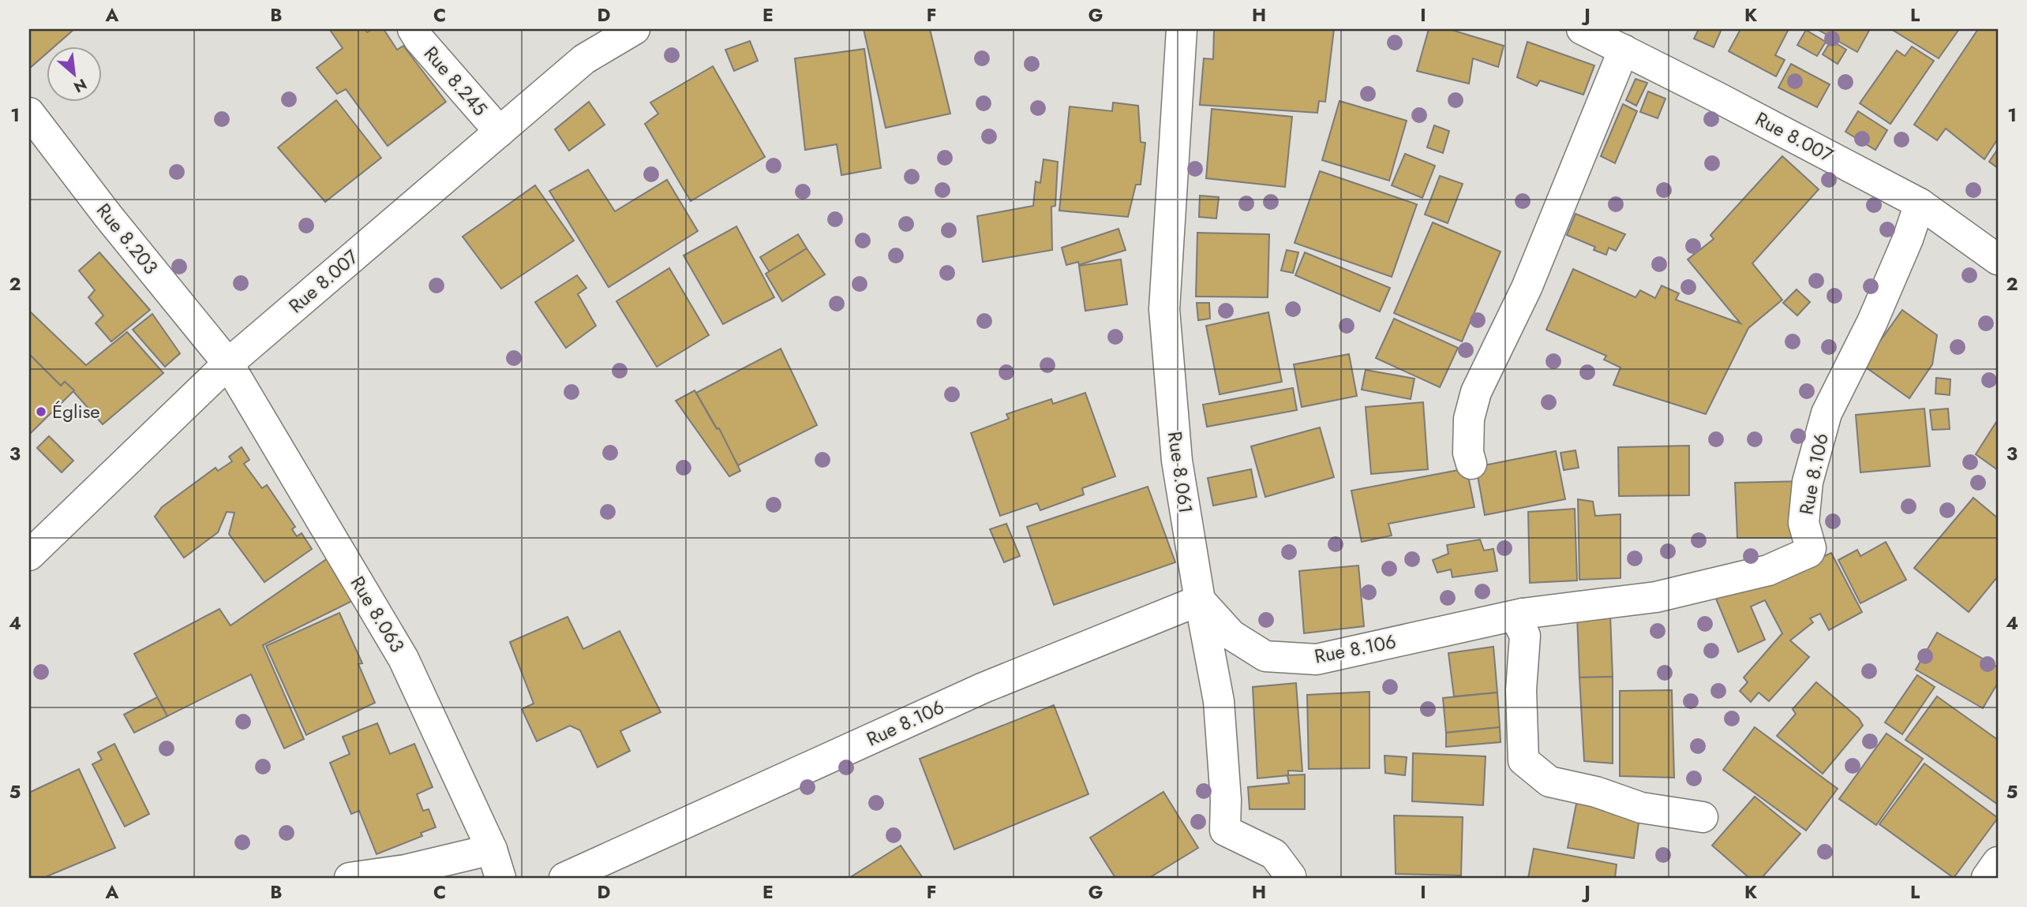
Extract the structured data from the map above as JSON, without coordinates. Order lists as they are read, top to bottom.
{
  "streets": {
    "street": [
      "Rue 8.245",
      "Rue 8.007",
      "Rue 8.203",
      "Rue 8.061",
      "Rue 8.106",
      "Rue 8.063"
    ]
  },
  "crossings": [
    ["Rue 8.245", "Rue 8.007"],
    ["Rue 8.007", "Rue 8.203"],
    ["Rue 8.007", "Rue 8.106"],
    ["Rue 8.007", "Rue 8.063"],
    ["Rue 8.203", "Rue 8.063"],
    ["Rue 8.061", "Rue 8.106"]
  ],
  "places": ["Église"],
  "north": "bottom right",
  "grid": {
    "columns": [
      "A",
      "B",
      "C",
      "D",
      "E",
      "F",
      "G",
      "H",
      "I",
      "J",
      "K",
      "L"
    ],
    "rows": [
      "1",
      "2",
      "3",
      "4",
      "5"
    ]
  }
}
